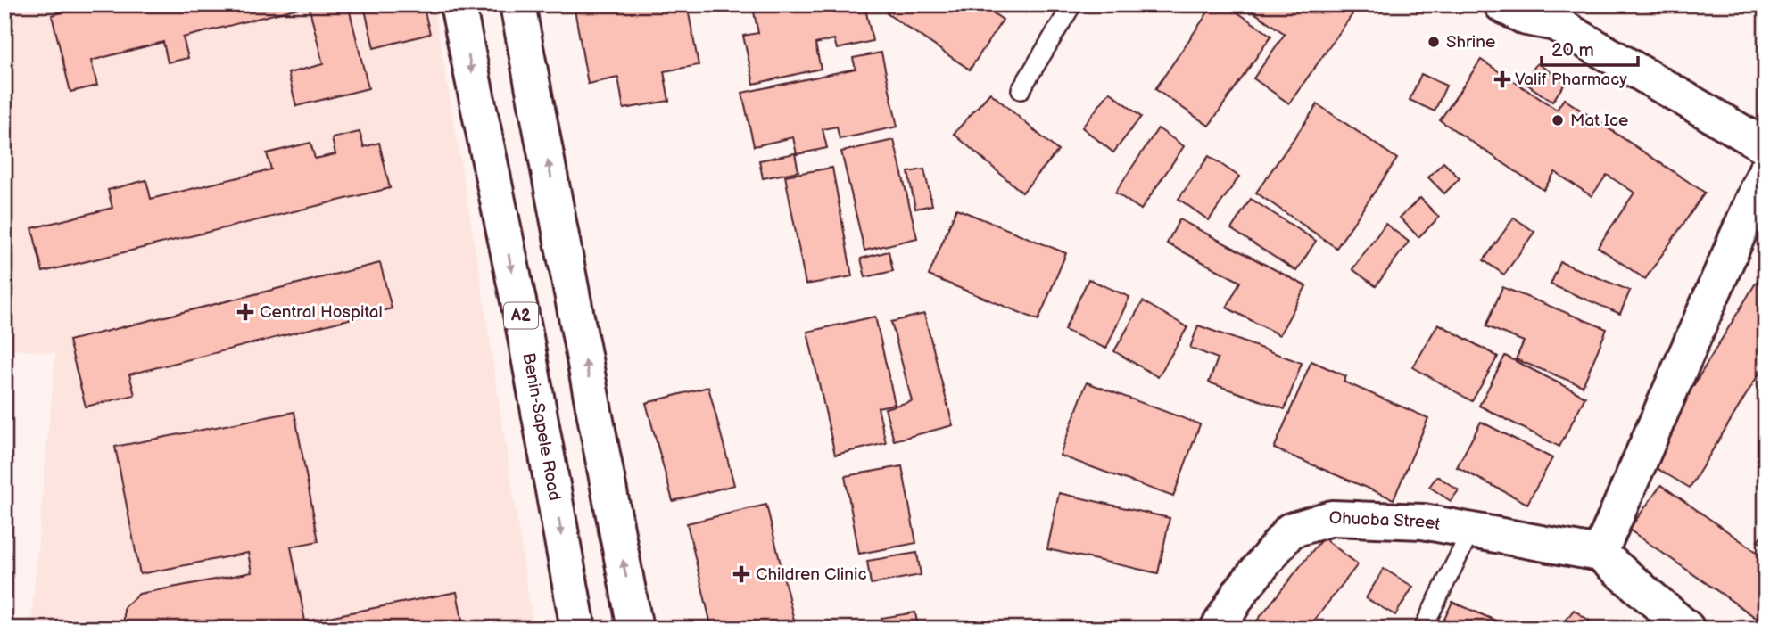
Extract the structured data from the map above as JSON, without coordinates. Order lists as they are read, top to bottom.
{
  "streets": {
    "main road": ["A2", "Benin-Sapele Road", "Ohuoba Street"]
  },
  "places": {
    "other": ["Shrine", "Mat Ice"],
    "health": ["Valif Pharmacy", "Central Hospital", "Children Clinic"]
  },
  "scale_bar": "20 m"
}
